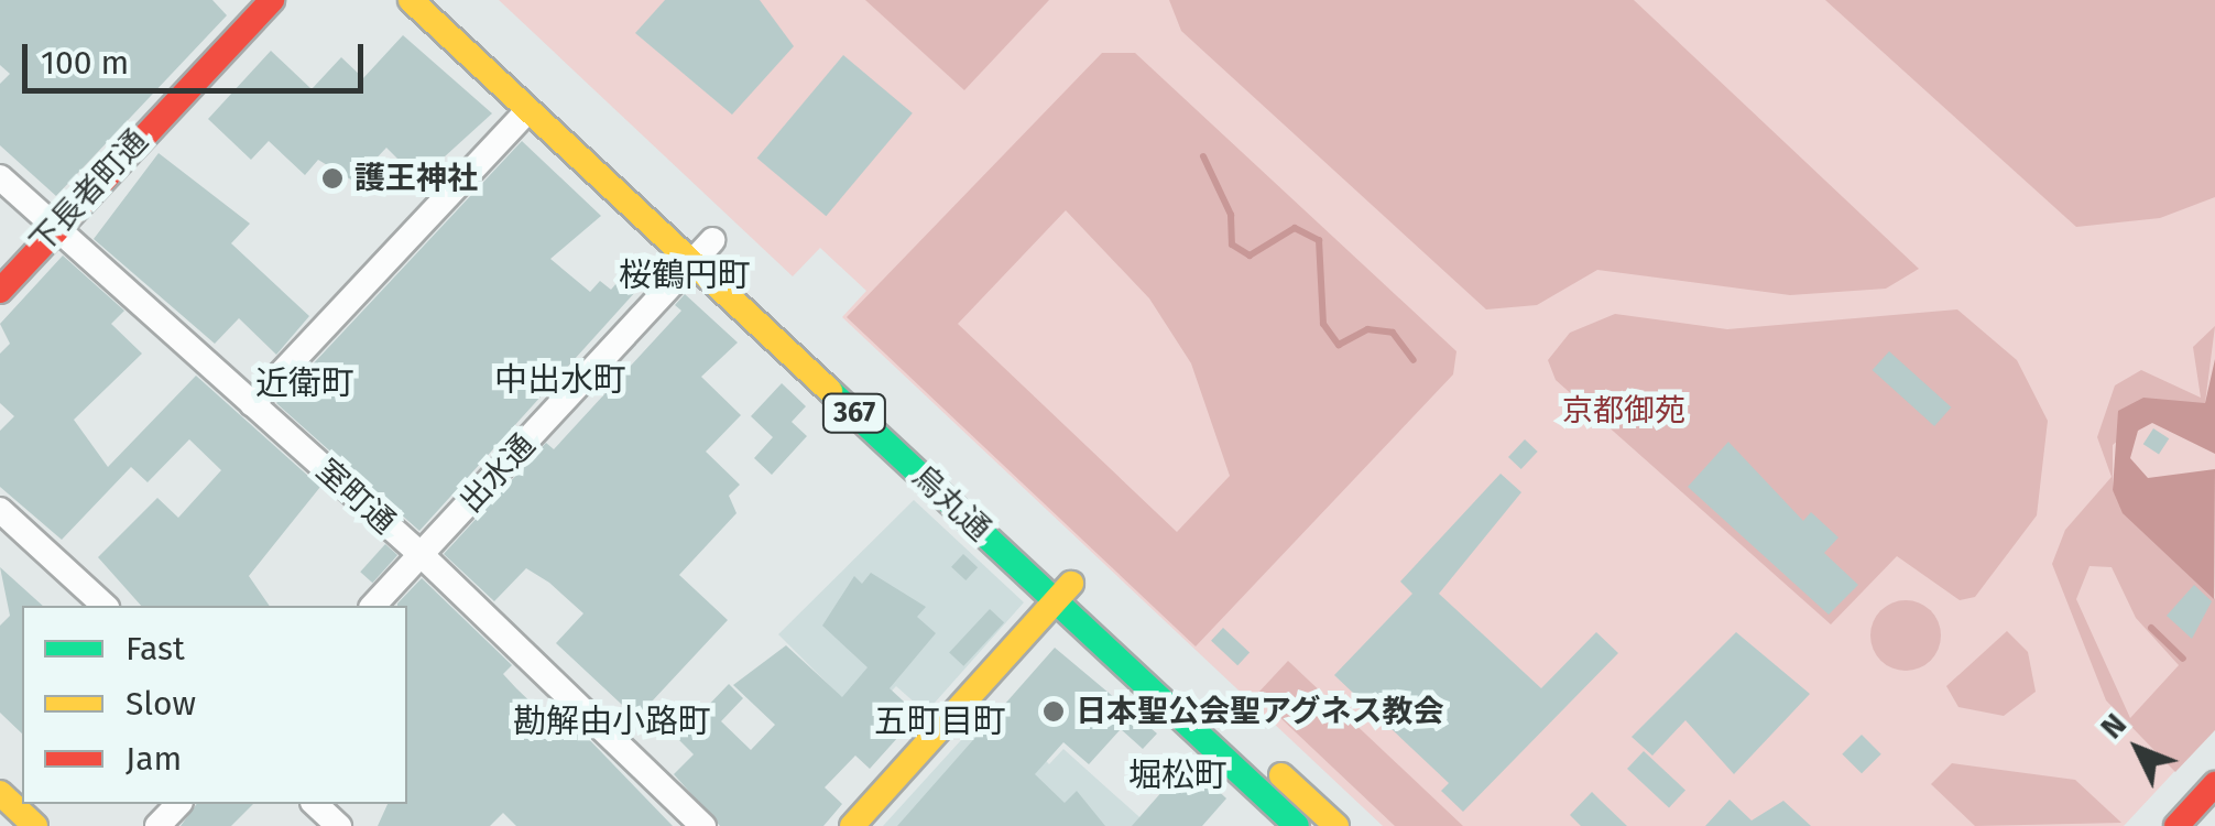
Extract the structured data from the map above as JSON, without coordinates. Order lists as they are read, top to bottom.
{
  "streets": {
    "main road": ["下長者町通", "367", "烏丸通"],
    "street": ["出水通", "室町通"]
  },
  "crossings": [
    ["下長者町通", "室町通"],
    ["出水通", "室町通"],
    ["出水通", "烏丸通"]
  ],
  "districts": [
    "桜鶴円町",
    "中出水町",
    "近衛町",
    "勘解由小路町",
    "五町目町",
    "堀松町"
  ],
  "parks": ["京都御苑"],
  "places": ["護王神社", "日本聖公会聖アグネス教会"],
  "legend": ["Fast", "Slow", "Jam"],
  "scale_bar": "100 m",
  "north": "top left"
}
